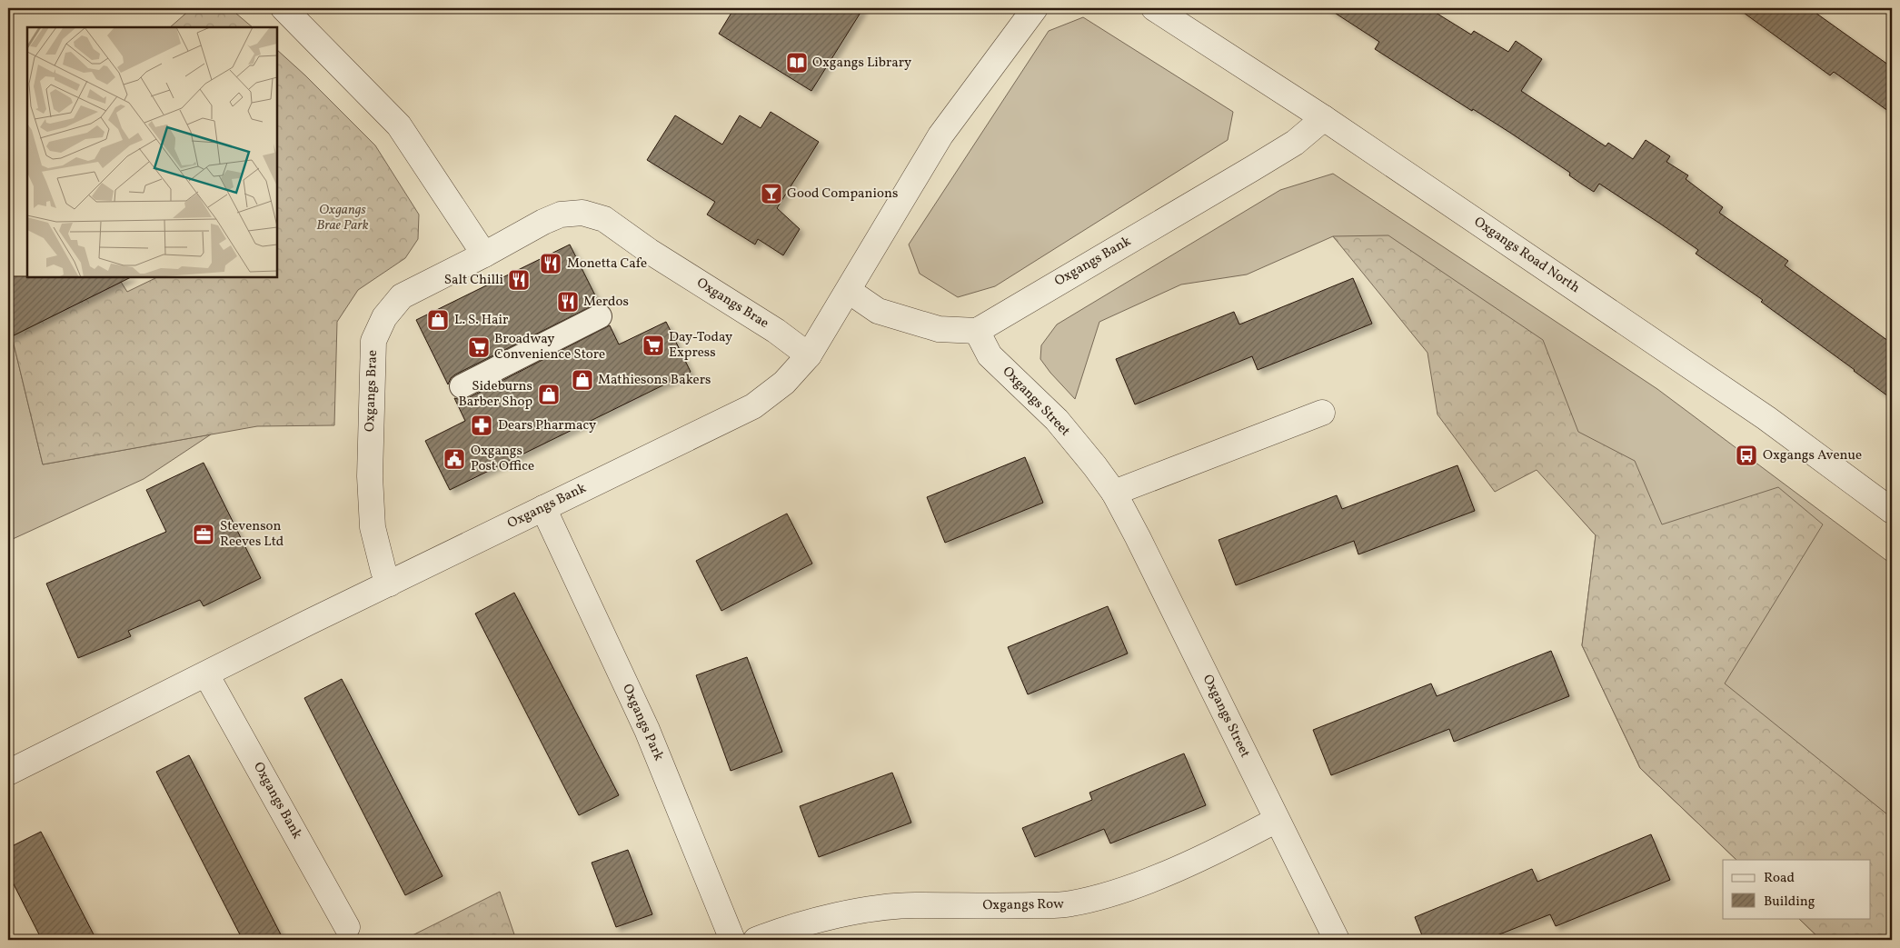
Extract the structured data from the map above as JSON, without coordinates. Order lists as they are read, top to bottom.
{
  "streets": {
    "street": [
      "Oxgangs Road North",
      "Oxgangs Bank",
      "Oxgangs Brae",
      "Oxgangs Street",
      "Oxgangs Park",
      "Oxgangs Row"
    ]
  },
  "crossings": [
    ["Oxgangs Road North", "Oxgangs Bank"],
    ["Oxgangs Bank", "Oxgangs Brae"],
    ["Oxgangs Bank", "Oxgangs Street"],
    ["Oxgangs Bank", "Oxgangs Park"],
    ["Oxgangs Street", "Oxgangs Row"]
  ],
  "parks": ["Oxgangs Brae Park"],
  "places": {
    "library": ["Oxgangs Library"],
    "bar": ["Good Companions"],
    "restaurant": ["Monetta Cafe", "Salt Chilli", "Merdos"],
    "shop": ["L. S. Hair", "Mathiesons Bakers", "Sideburns Barber Shop"],
    "supermarket": ["Day-Today Express", "Broadway Convenience Store"],
    "pharmacy": ["Dears Pharmacy"],
    "bus stop": ["Oxgangs Avenue"],
    "public building": ["Oxgangs Post Office"],
    "office": ["Stevenson Reeves Ltd"]
  },
  "legend": ["Road", "Building"]
}
